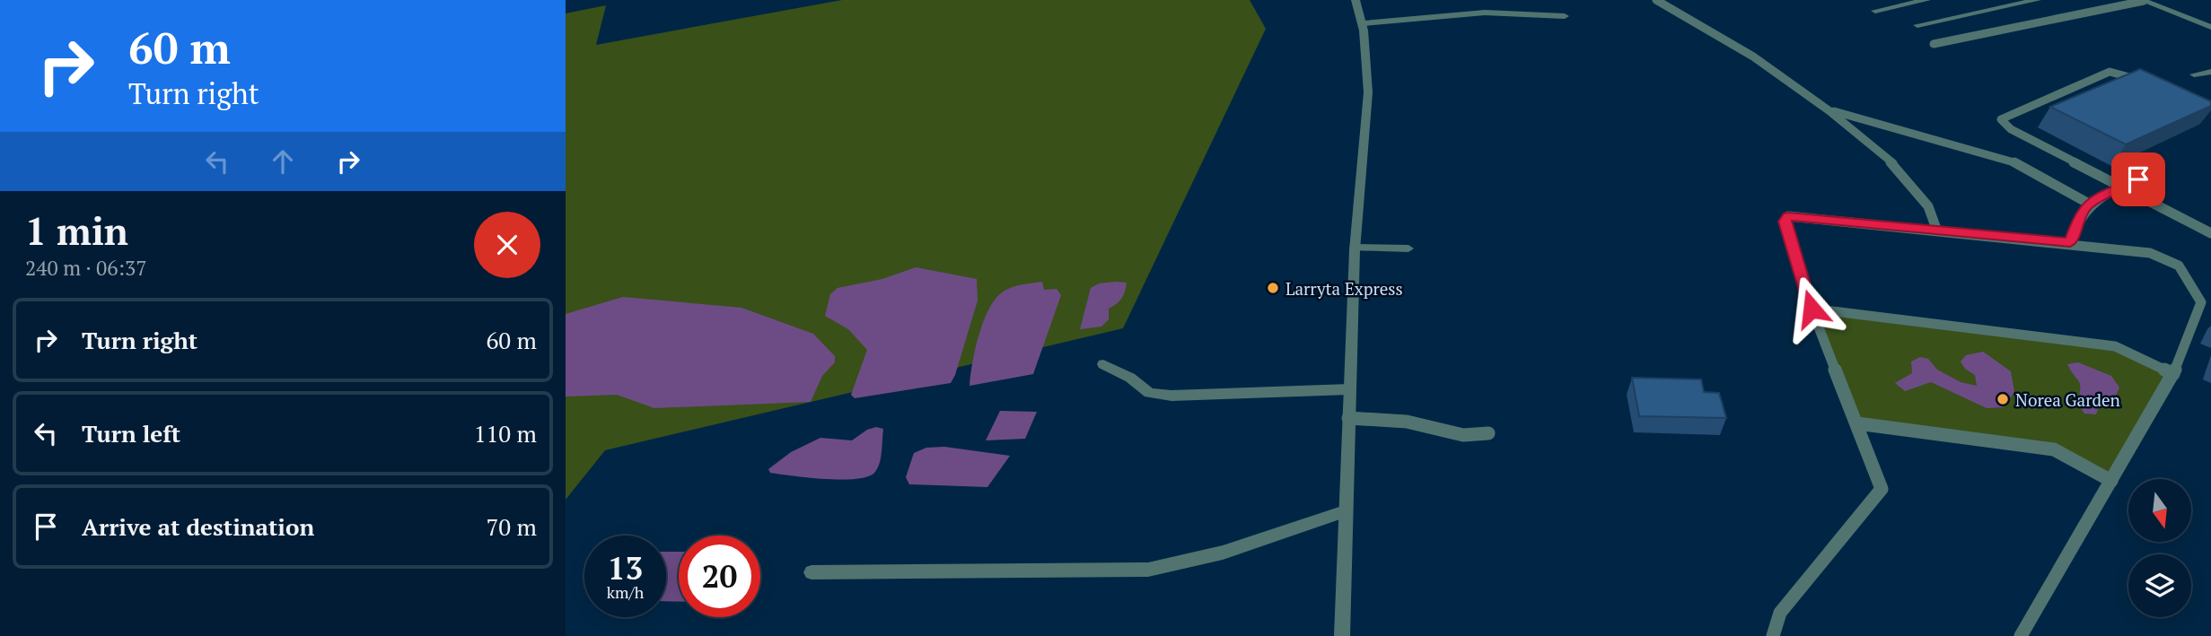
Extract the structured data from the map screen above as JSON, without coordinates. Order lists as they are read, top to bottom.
{
  "places": ["Larryta Express", "Norea Garden"],
  "north": "bottom",
  "page": {
    "turn": ["60 m", "Turn right"],
    "heading": ["1 min", "240 m · 06:37"],
    "list": [
      {
        "name": "Turn right",
        "value": "60 m"
      },
      {
        "name": "Turn left",
        "value": "110 m"
      },
      {
        "name": "Arrive at destination",
        "value": "70 m"
      }
    ],
    "speed": "13 km/h",
    "limit": "20"
  }
}
